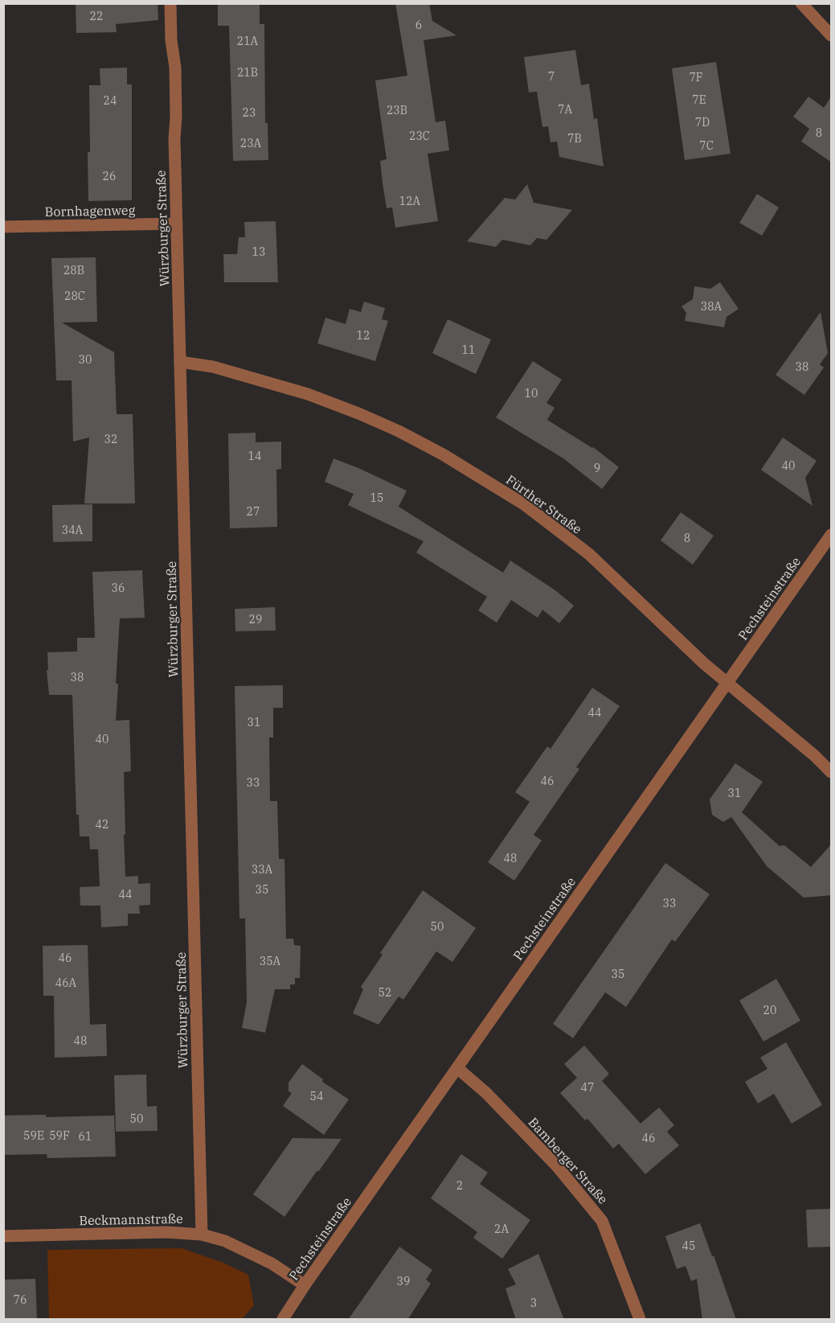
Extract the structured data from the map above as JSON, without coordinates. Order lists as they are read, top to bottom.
{
  "streets": {
    "street": [
      "Bornhagenweg",
      "Würzburger Straße",
      "Fürther Straße",
      "Pechsteinstraße",
      "Bamberger Straße",
      "Beckmannstraße"
    ]
  },
  "crossings": [
    ["Bornhagenweg", "Würzburger Straße"],
    ["Würzburger Straße", "Fürther Straße"],
    ["Würzburger Straße", "Beckmannstraße"],
    ["Fürther Straße", "Pechsteinstraße"],
    ["Pechsteinstraße", "Bamberger Straße"],
    ["Pechsteinstraße", "Beckmannstraße"]
  ],
  "house_numbers": [
    "22",
    "6",
    "21A",
    "21B",
    "7",
    "7F",
    "7E",
    "24",
    "7A",
    "23B",
    "23",
    "7D",
    "8",
    "23C",
    "7B",
    "23A",
    "7C",
    "26",
    "12A",
    "13",
    "28B",
    "28C",
    "38A",
    "12",
    "11",
    "30",
    "38",
    "10",
    "32",
    "14",
    "40",
    "9",
    "15",
    "27",
    "34A",
    "8",
    "36",
    "29",
    "38",
    "44",
    "31",
    "40",
    "46",
    "33",
    "31",
    "42",
    "48",
    "33A",
    "35",
    "44",
    "33",
    "50",
    "46",
    "35A",
    "35",
    "46A",
    "52",
    "20",
    "48",
    "47",
    "54",
    "50",
    "59E",
    "59F",
    "61",
    "46",
    "2",
    "2A",
    "45",
    "39",
    "76",
    "3"
  ]
}
